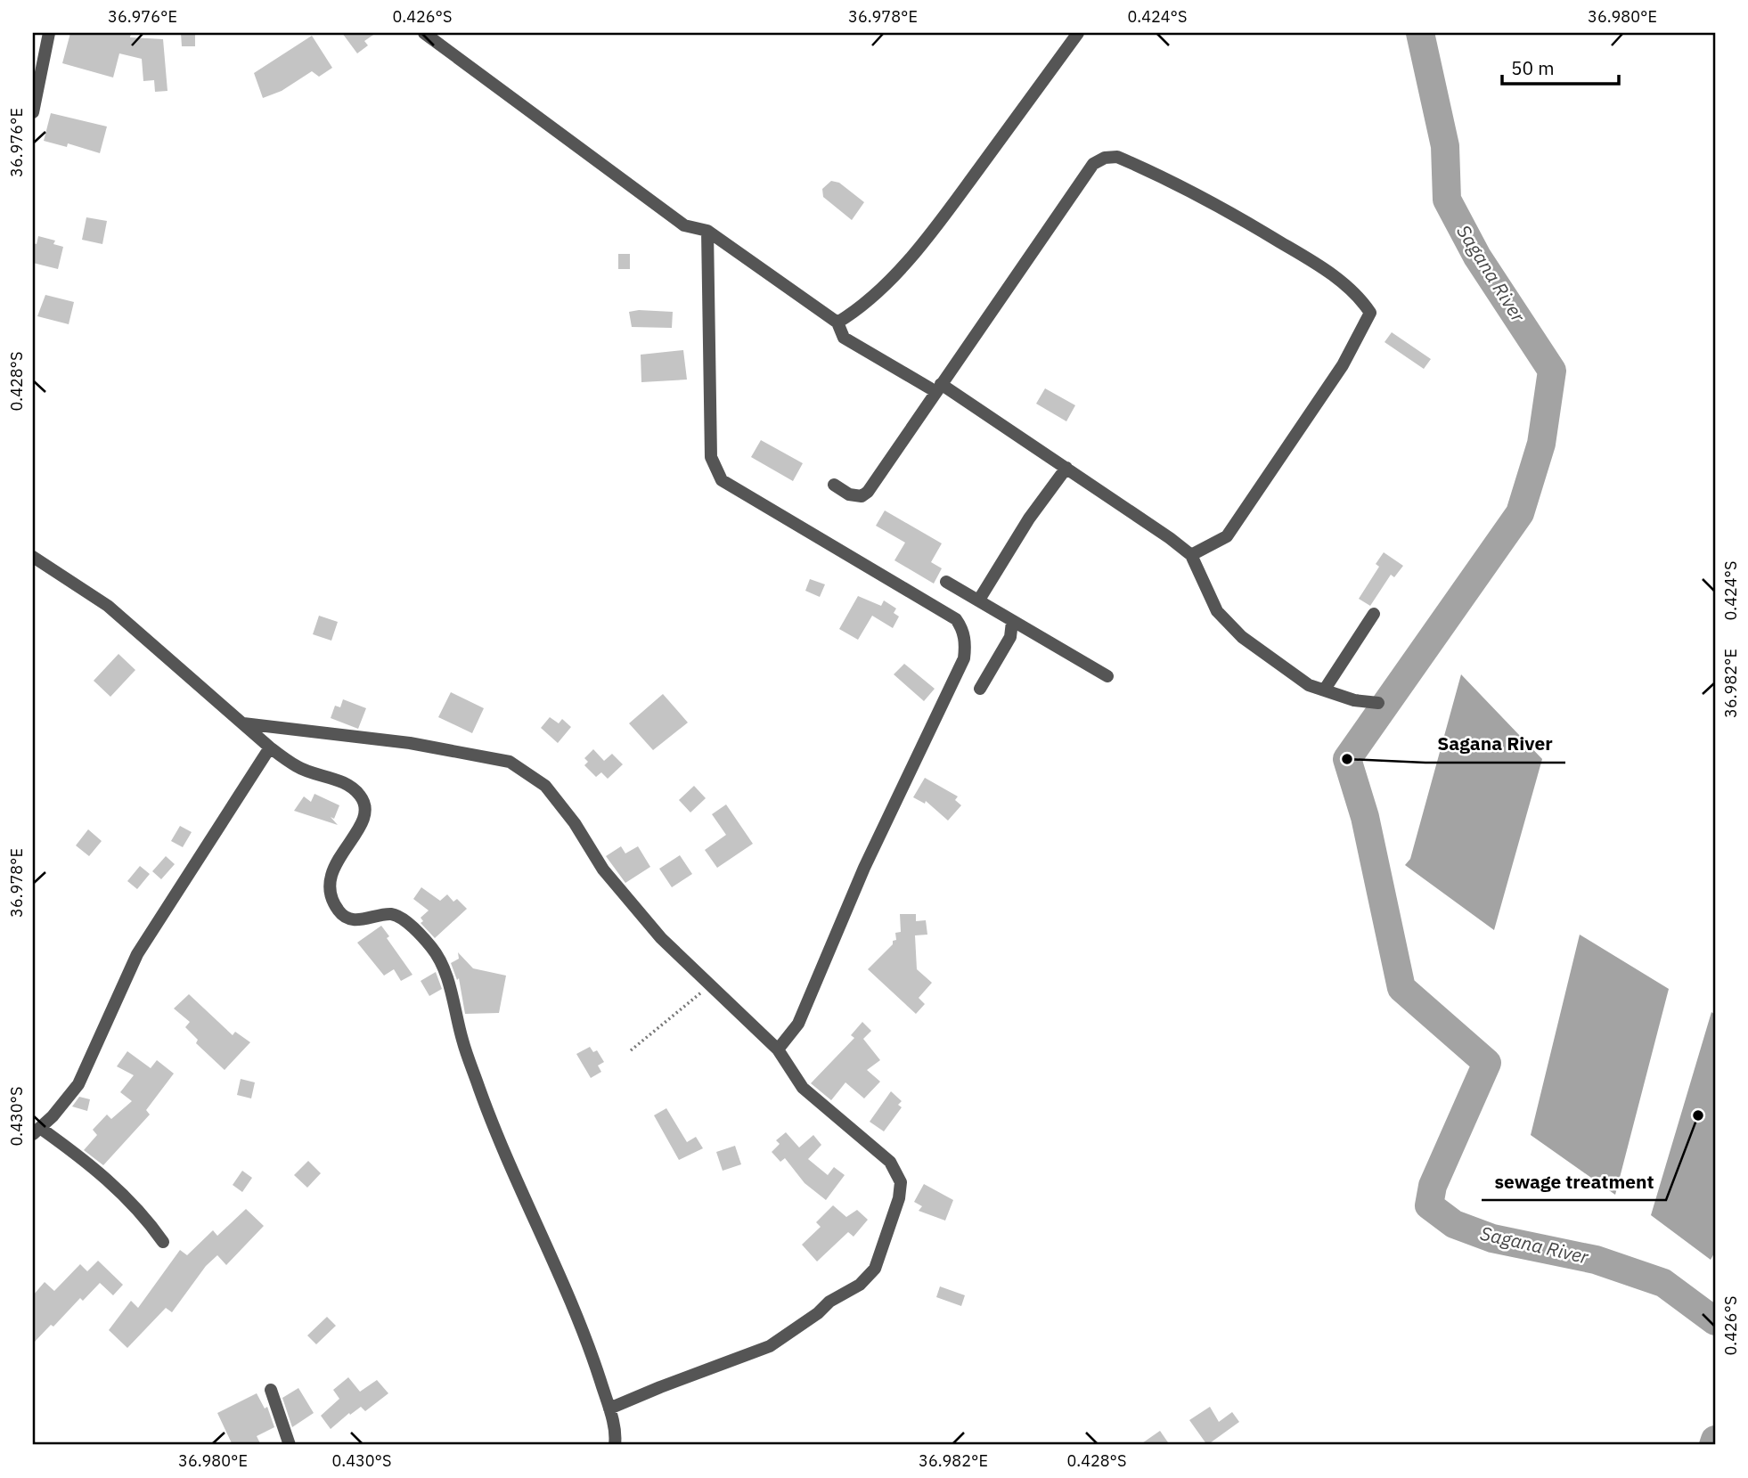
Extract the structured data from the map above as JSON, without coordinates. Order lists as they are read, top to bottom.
{
  "water": ["Sagana River"],
  "places": ["Sagana River", "sewage treatment"],
  "scale_bar": "50 m",
  "coordinates": [
    "36.976°E",
    "0.426°S",
    "36.978°E",
    "0.424°S",
    "36.980°E",
    "0.428°S",
    "36.982°E",
    "0.430°S"
  ]
}
